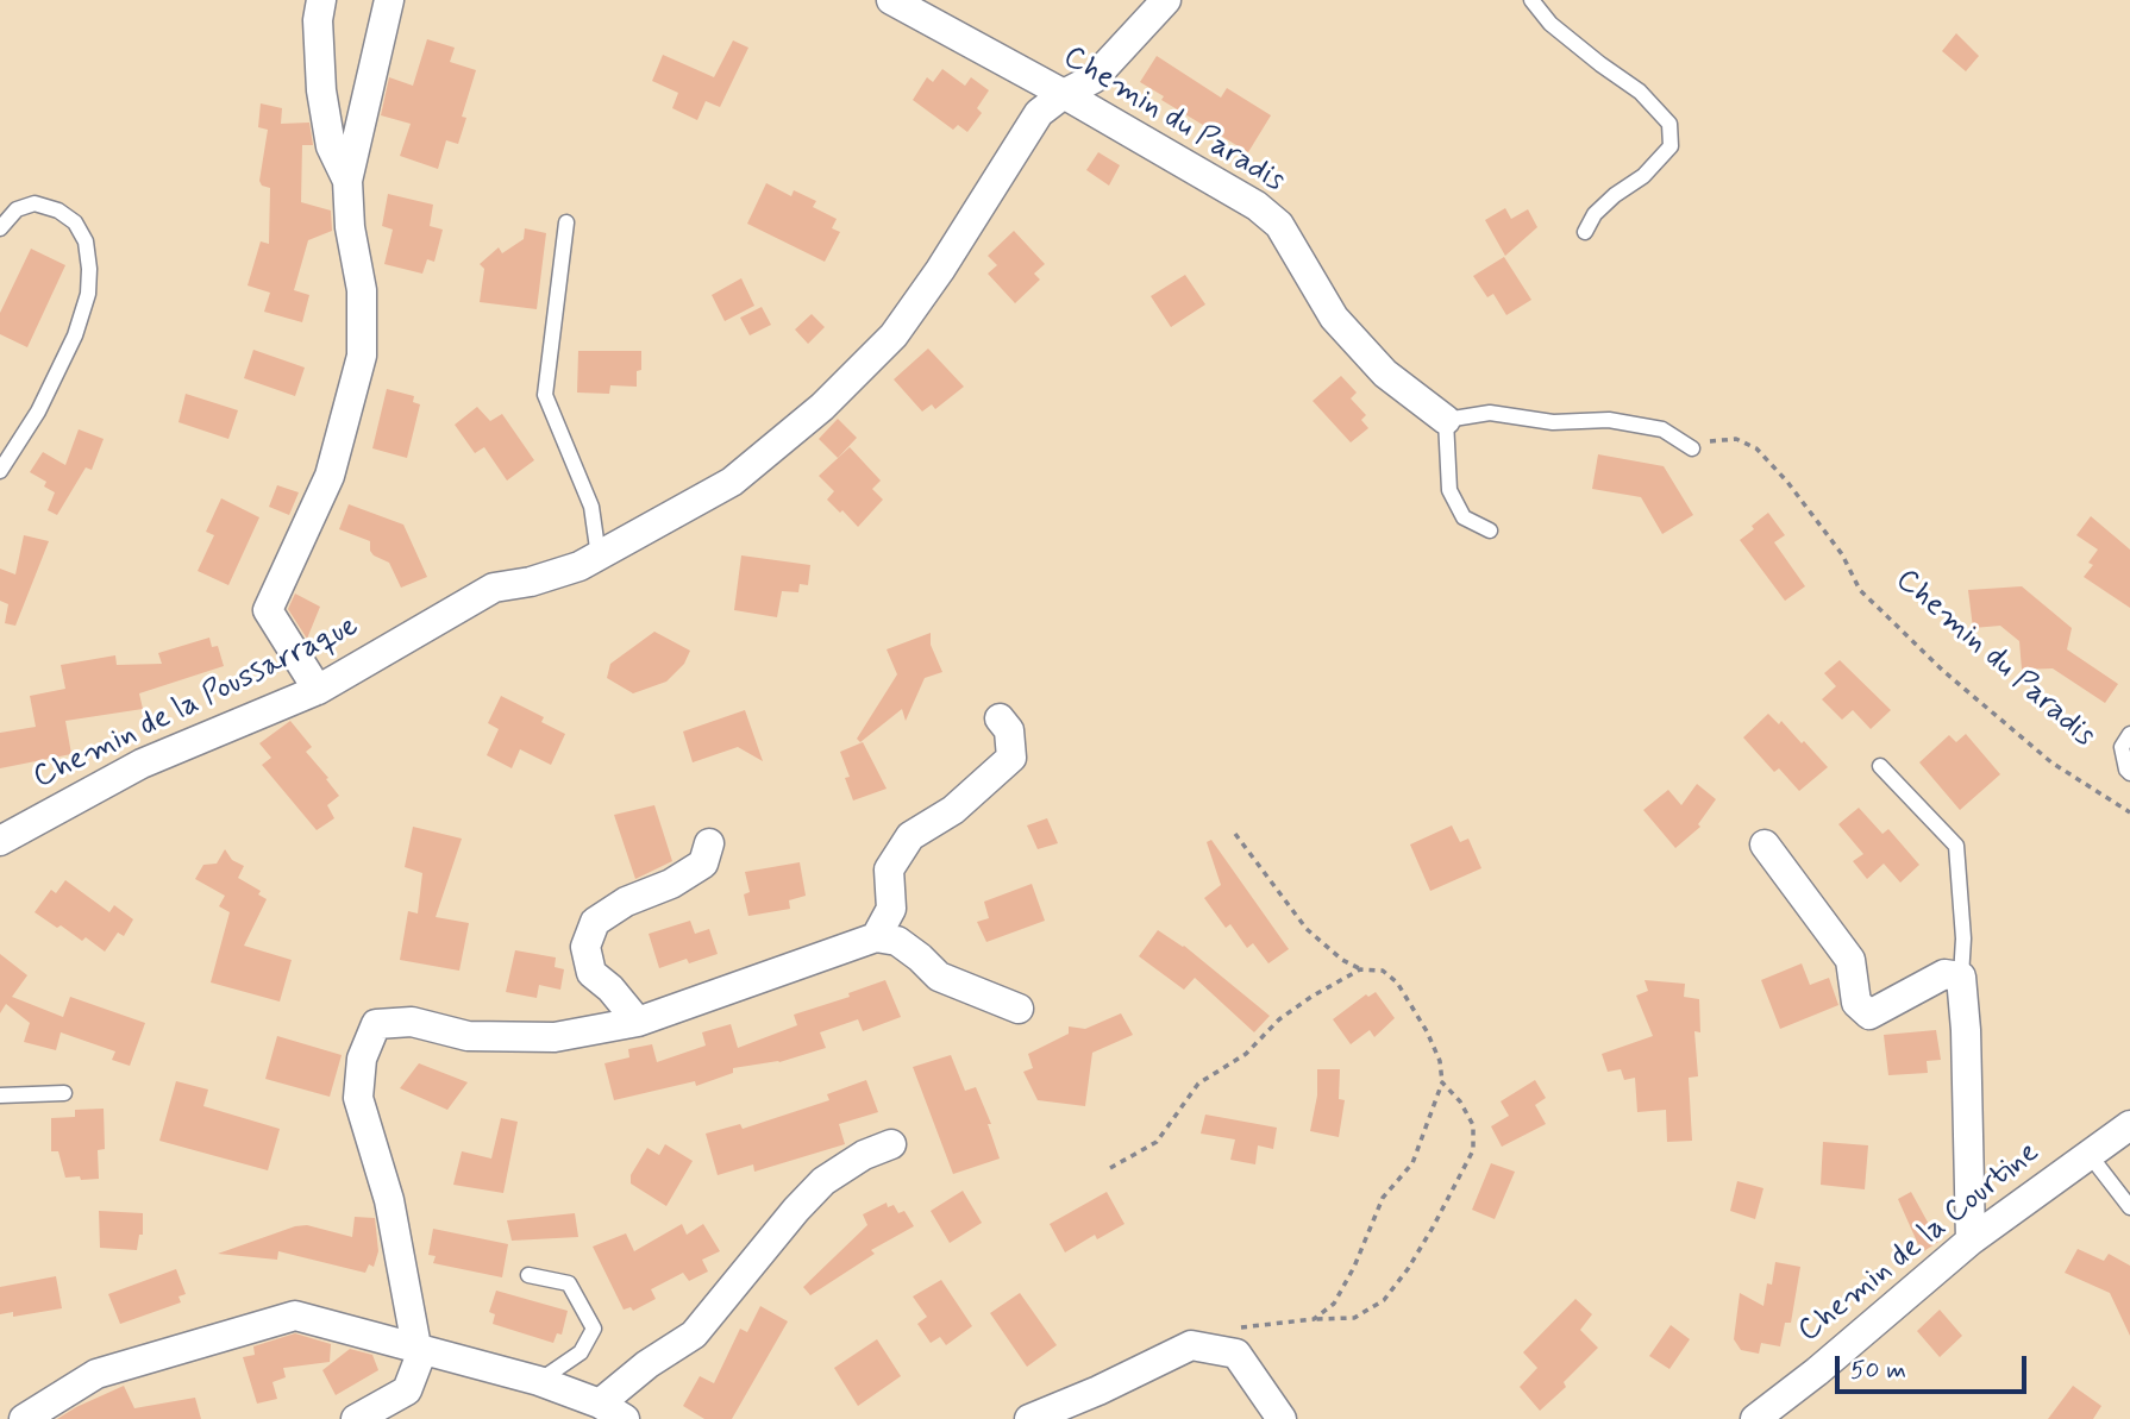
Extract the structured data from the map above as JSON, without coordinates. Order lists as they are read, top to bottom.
{
  "streets": {
    "street": ["Chemin du Paradis", "Chemin de la Poussarraque", "Chemin de la Courtine"]
  },
  "crossings": [
    ["Chemin du Paradis", "Chemin de la Poussarraque"]
  ],
  "scale_bar": "50 m"
}
